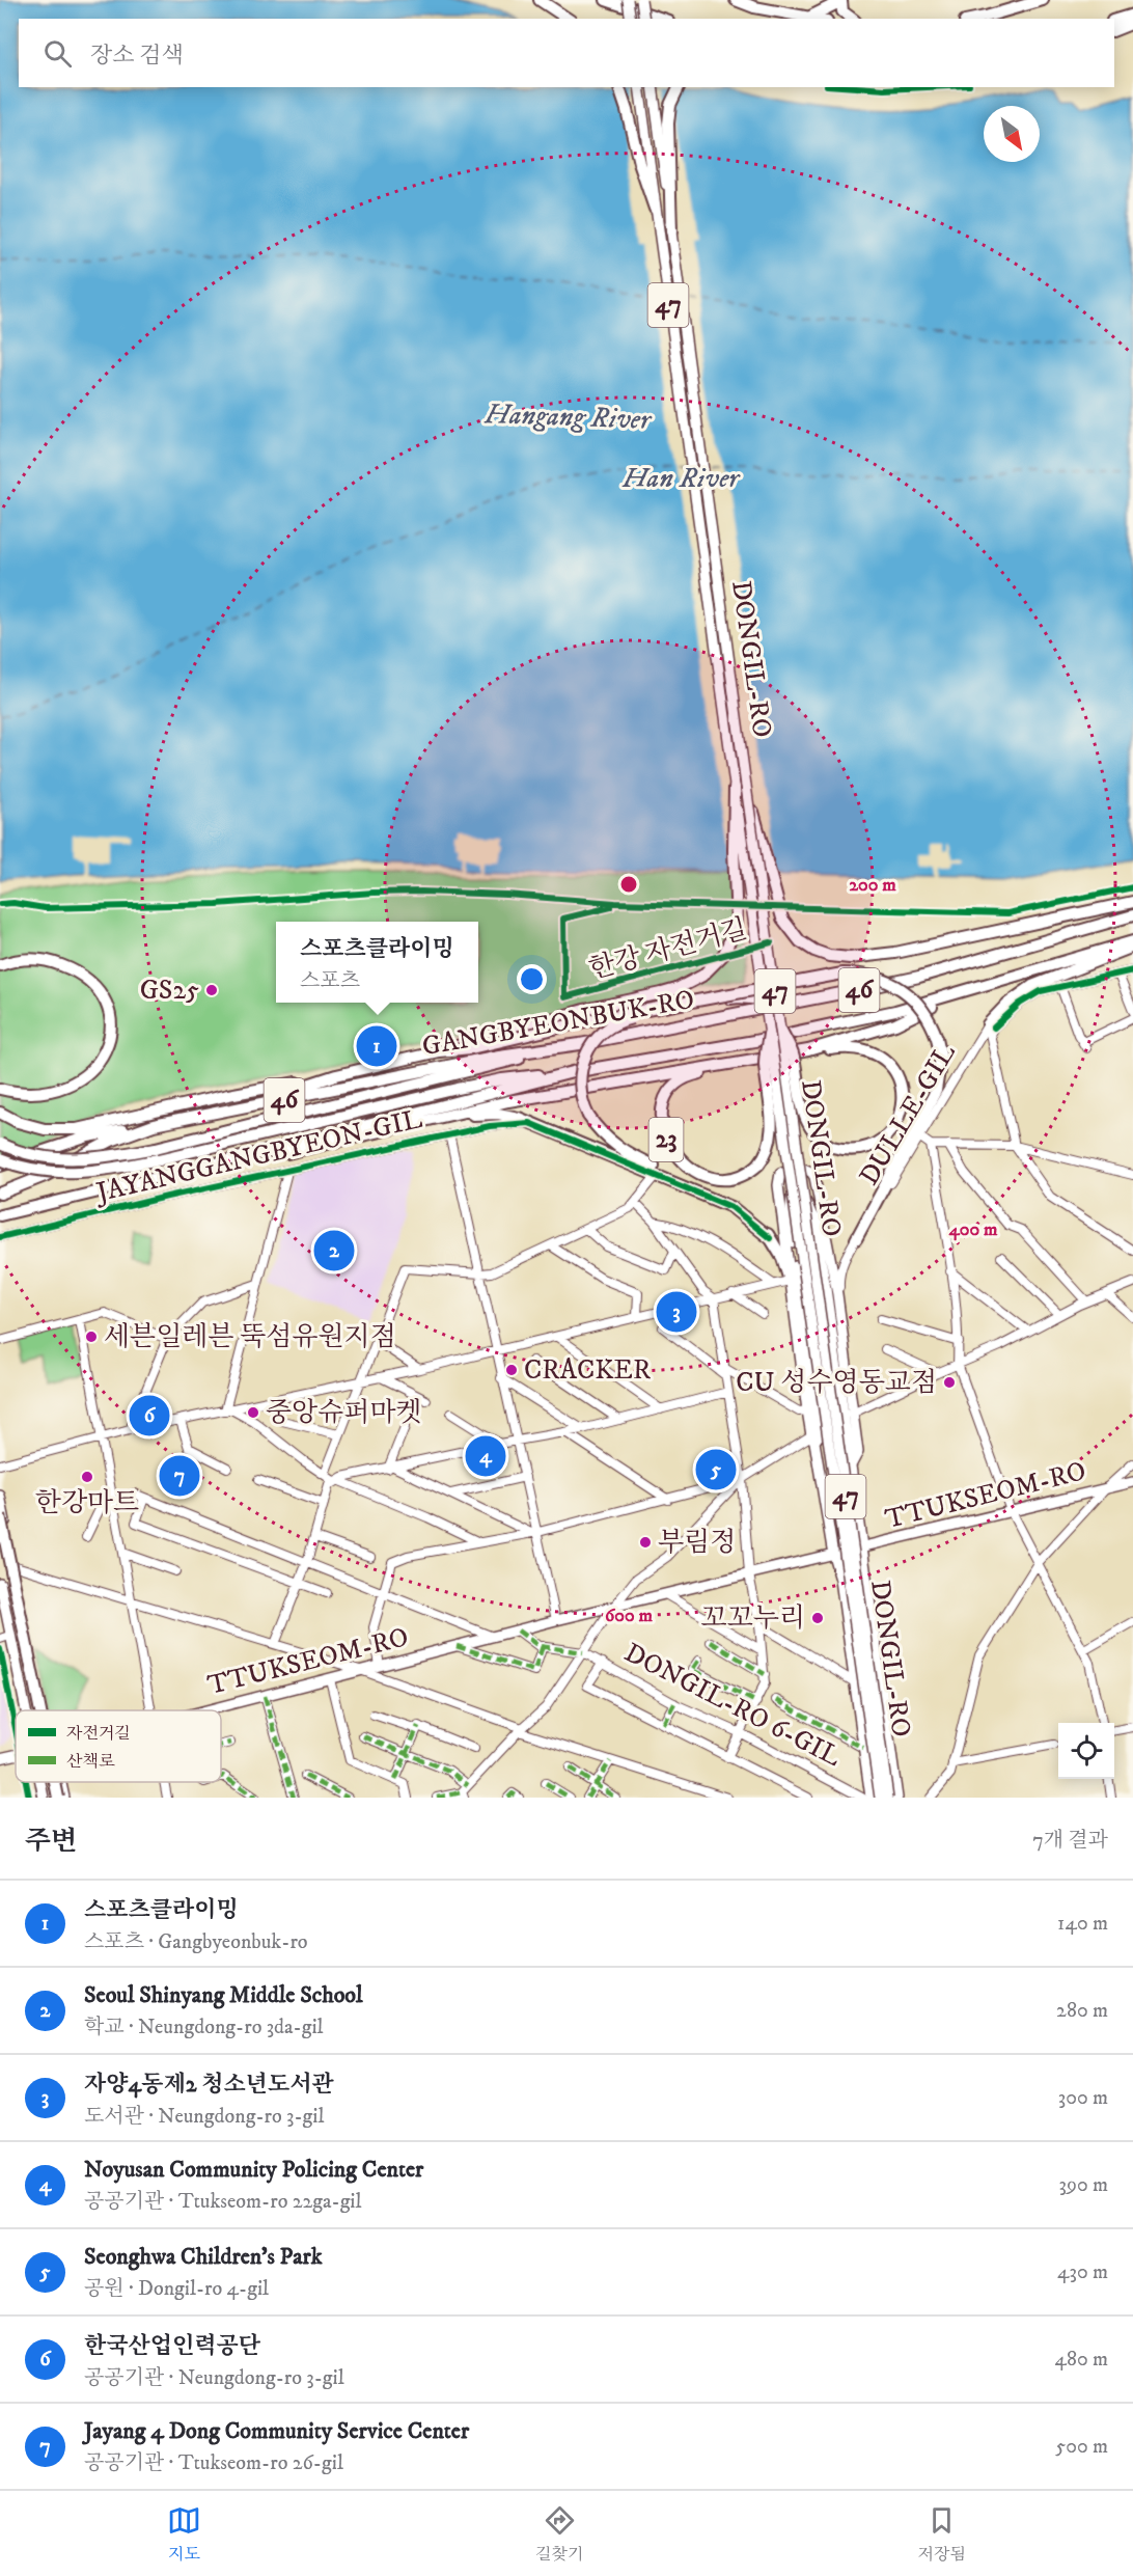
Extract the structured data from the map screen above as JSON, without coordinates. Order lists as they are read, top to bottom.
{
  "streets": {
    "highway": ["46", "GANGBYEONBUK-RO", "23"],
    "main road": ["47", "DONGIL-RO", "TTUKSEOM-RO"],
    "street": ["DULLE-GIL", "JAYANGGANGBYEON-GIL", "DONGIL-RO 6-GIL"],
    "cycle path": ["한강 자전거길"]
  },
  "crossings": [
    ["47", "DONGIL-RO"],
    ["47", "DONGIL-RO 6-GIL"],
    ["DONGIL-RO", "23"],
    ["DONGIL-RO", "TTUKSEOM-RO"],
    ["DONGIL-RO", "DONGIL-RO 6-GIL"],
    ["GANGBYEONBUK-RO", "23"]
  ],
  "water": ["Hangang River", "Han River"],
  "places": [
    "GS25",
    "세븐일레븐 뚝섬유원지점",
    "CRACKER",
    "CU 성수영동교점",
    "중앙슈퍼마켓",
    "한강마트",
    "부림정",
    "꼬꼬누리"
  ],
  "legend": ["자전거길", "산책로"],
  "north": "bottom right",
  "page": {
    "search": "장소 검색",
    "popup": ["스포츠클라이밍", "스포츠"],
    "pins": [
      "1",
      "2",
      "3",
      "6",
      "4",
      "5",
      "7"
    ],
    "heading": ["주변", "7개 결과"],
    "list": [
      {
        "mark": "1",
        "name": "스포츠클라이밍",
        "note": "스포츠 · Gangbyeonbuk-ro",
        "value": "140 m"
      },
      {
        "mark": "2",
        "name": "Seoul Shinyang Middle School",
        "note": "학교 · Neungdong-ro 3da-gil",
        "value": "280 m"
      },
      {
        "mark": "3",
        "name": "자양4동제2 청소년도서관",
        "note": "도서관 · Neungdong-ro 3-gil",
        "value": "300 m"
      },
      {
        "mark": "4",
        "name": "Noyusan Community Policing Center",
        "note": "공공기관 · Ttukseom-ro 22ga-gil",
        "value": "390 m"
      },
      {
        "mark": "5",
        "name": "Seonghwa Children's Park",
        "note": "공원 · Dongil-ro 4-gil",
        "value": "430 m"
      },
      {
        "mark": "6",
        "name": "한국산업인력공단",
        "note": "공공기관 · Neungdong-ro 3-gil",
        "value": "480 m"
      },
      {
        "mark": "7",
        "name": "Jayang 4 Dong Community Service Center",
        "note": "공공기관 · Ttukseom-ro 26-gil",
        "value": "500 m"
      }
    ],
    "nav": ["지도", "길찾기", "저장됨"]
  },
  "rings": ["200 m", "400 m", "600 m"]
}
